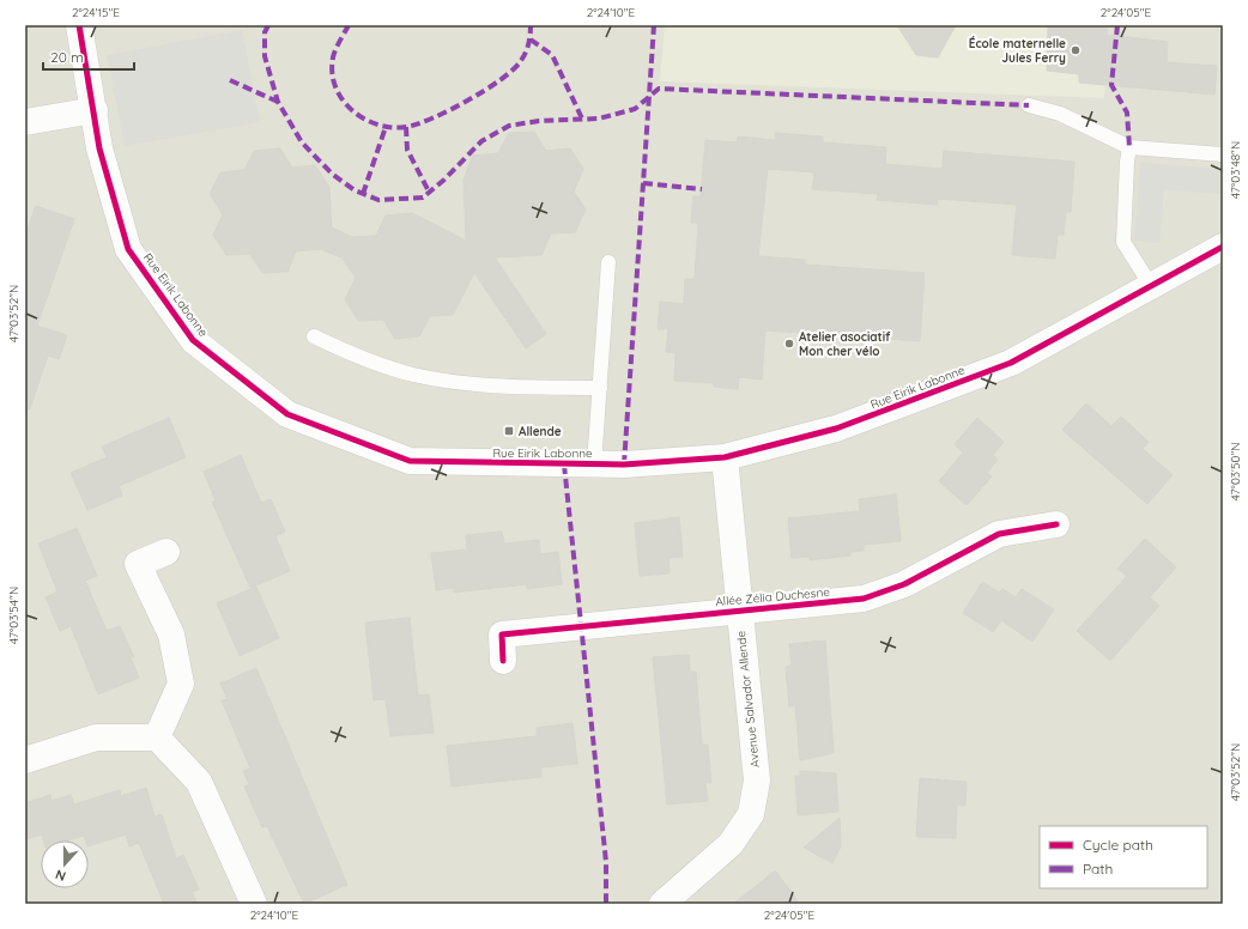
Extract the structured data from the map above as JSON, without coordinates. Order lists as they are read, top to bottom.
{
  "streets": {
    "street": ["Rue Eirik Labonne", "Allée Zélia Duchesne", "Avenue Salvador Allende"]
  },
  "crossings": [
    ["Rue Eirik Labonne", "Avenue Salvador Allende"],
    ["Allée Zélia Duchesne", "Avenue Salvador Allende"]
  ],
  "places": {
    "other": ["École maternelle Jules Ferry", "Atelier asociatif Mon cher vélo"],
    "transit": ["Allende"]
  },
  "legend": ["Cycle path", "Path"],
  "scale_bar": "20 m",
  "north": "bottom",
  "coordinates": [
    "2°24'15\"E",
    "2°24'10\"E",
    "2°24'05\"E",
    "47°03'48\"N",
    "47°03'52\"N",
    "47°03'50\"N",
    "47°03'54\"N"
  ]
}
